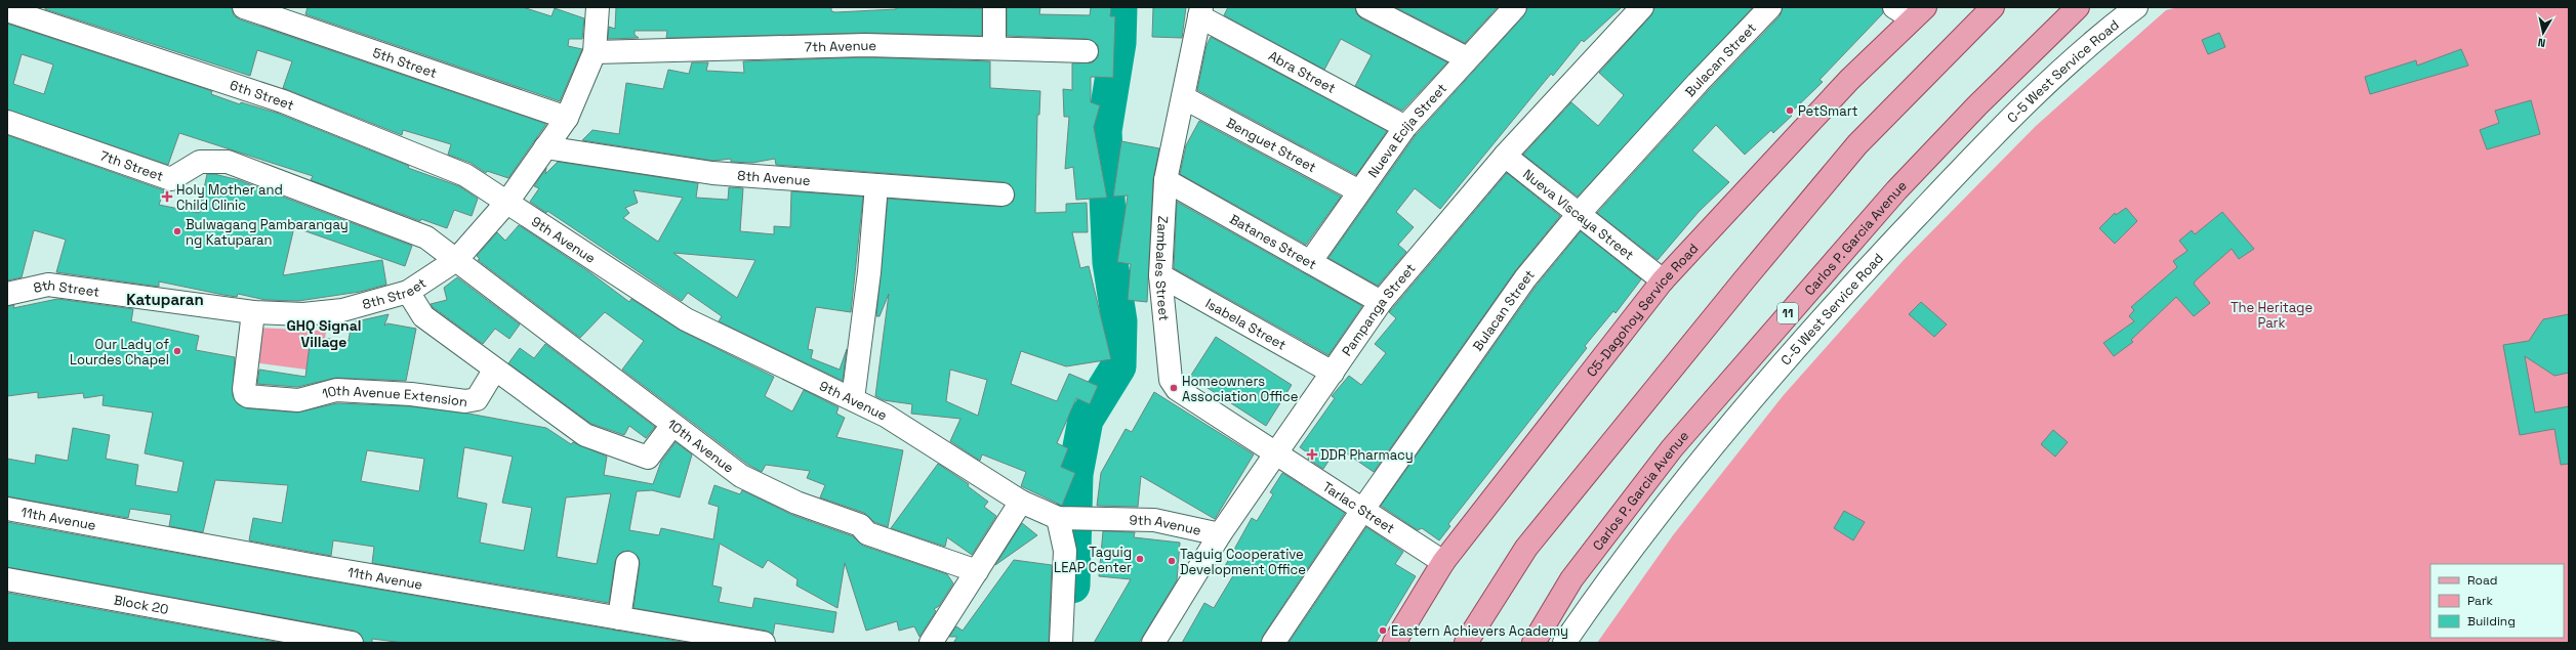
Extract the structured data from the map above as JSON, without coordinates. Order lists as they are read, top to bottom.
{
  "streets": {
    "main road": ["Carlos P. Garcia Avenue", "C5-Dagohoy Service Road", "11"],
    "street": [
      "7th Avenue",
      "Bulacan Street",
      "5th Street",
      "Abra Street",
      "C-5 West Service Road",
      "6th Street",
      "Nueva Ecija Street",
      "Benguet Street",
      "7th Street",
      "8th Avenue",
      "Nueva Viscaya Street",
      "9th Avenue",
      "Batanes Street",
      "Zambales Street",
      "8th Street",
      "Pampanga Street",
      "Isabela Street",
      "10th Avenue Extension",
      "10th Avenue",
      "Tarlac Street",
      "11th Avenue",
      "Block 20"
    ]
  },
  "crossings": [
    ["7th Avenue", "8th Street"],
    ["Bulacan Street", "Nueva Viscaya Street"],
    ["Bulacan Street", "Tarlac Street"],
    ["5th Street", "8th Street"],
    ["Abra Street", "Nueva Ecija Street"],
    ["Abra Street", "Zambales Street"],
    ["6th Street", "9th Avenue"],
    ["6th Street", "8th Street"],
    ["Nueva Ecija Street", "Benguet Street"],
    ["Nueva Ecija Street", "Batanes Street"],
    ["Benguet Street", "Zambales Street"],
    ["7th Street", "8th Street"],
    ["7th Street", "10th Avenue"],
    ["8th Avenue", "8th Street"],
    ["Nueva Viscaya Street", "Pampanga Street"],
    ["Nueva Viscaya Street", "C5-Dagohoy Service Road"],
    ["9th Avenue", "8th Street"],
    ["9th Avenue", "Pampanga Street"],
    ["Batanes Street", "Zambales Street"],
    ["Batanes Street", "Pampanga Street"],
    ["Zambales Street", "Pampanga Street"],
    ["Zambales Street", "Isabela Street"],
    ["Zambales Street", "Tarlac Street"],
    ["8th Street", "10th Avenue Extension"],
    ["8th Street", "10th Avenue"],
    ["Pampanga Street", "Isabela Street"],
    ["Pampanga Street", "Tarlac Street"],
    ["C5-Dagohoy Service Road", "Tarlac Street"]
  ],
  "districts": ["Katuparan", "GHQ Signal Village"],
  "parks": ["The Heritage Park"],
  "places": {
    "other": [
      "PetSmart",
      "Bulwagang Pambarangay ng Katuparan",
      "Our Lady of Lourdes Chapel",
      "Homeowners Association Office",
      "Taguig LEAP Center",
      "Taguig Cooperative Development Office",
      "Eastern Achievers Academy"
    ],
    "health": ["Holy Mother and Child Clinic", "DDR Pharmacy"]
  },
  "legend": ["Road", "Park", "Building"],
  "north": "bottom"
}
